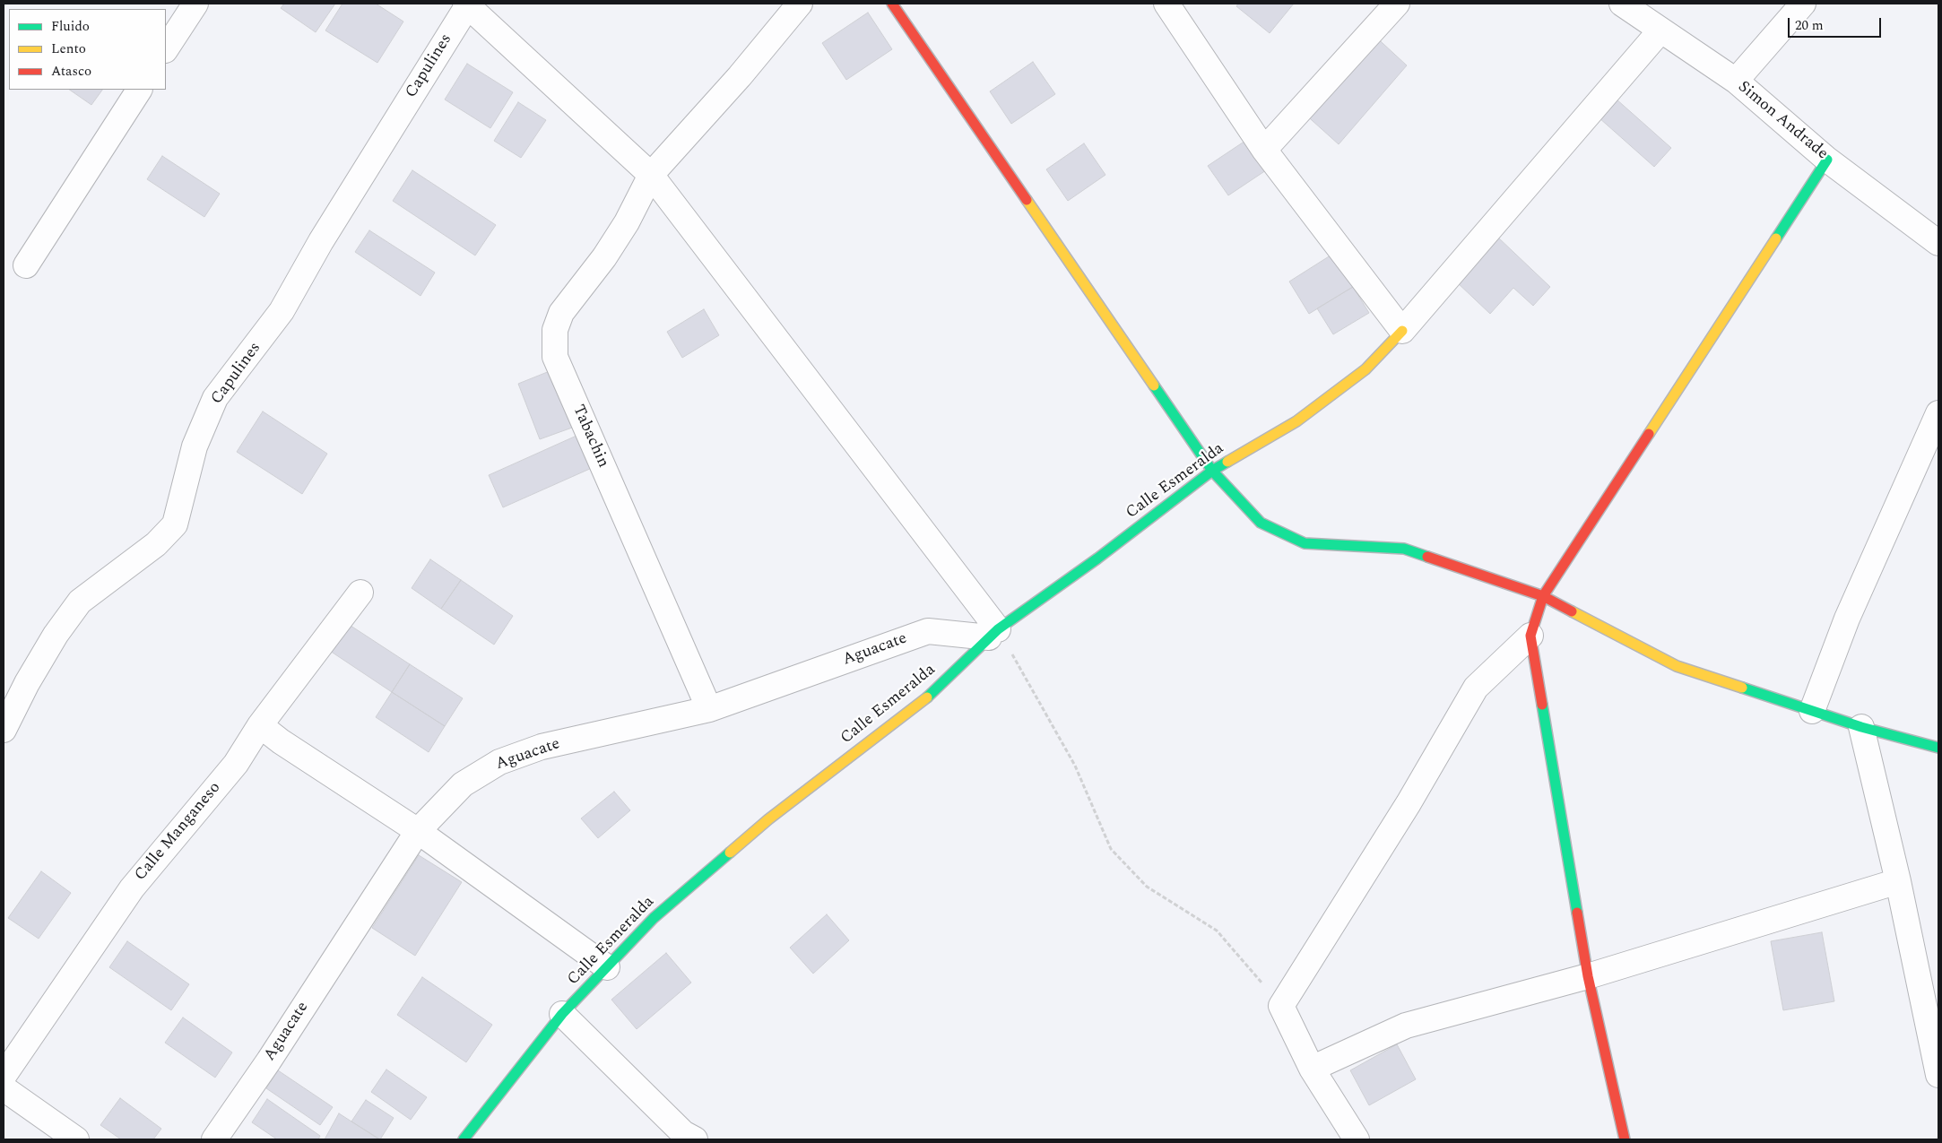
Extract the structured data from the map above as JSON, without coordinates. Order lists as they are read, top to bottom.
{
  "streets": {
    "street": [
      "Capulines",
      "Simon Andrade",
      "Tabachin",
      "Calle Esmeralda",
      "Aguacate",
      "Calle Manganeso"
    ]
  },
  "crossings": [
    ["Tabachin", "Aguacate"],
    ["Calle Esmeralda", "Aguacate"]
  ],
  "legend": ["Fluido", "Lento", "Atasco"],
  "scale_bar": "20 m"
}
